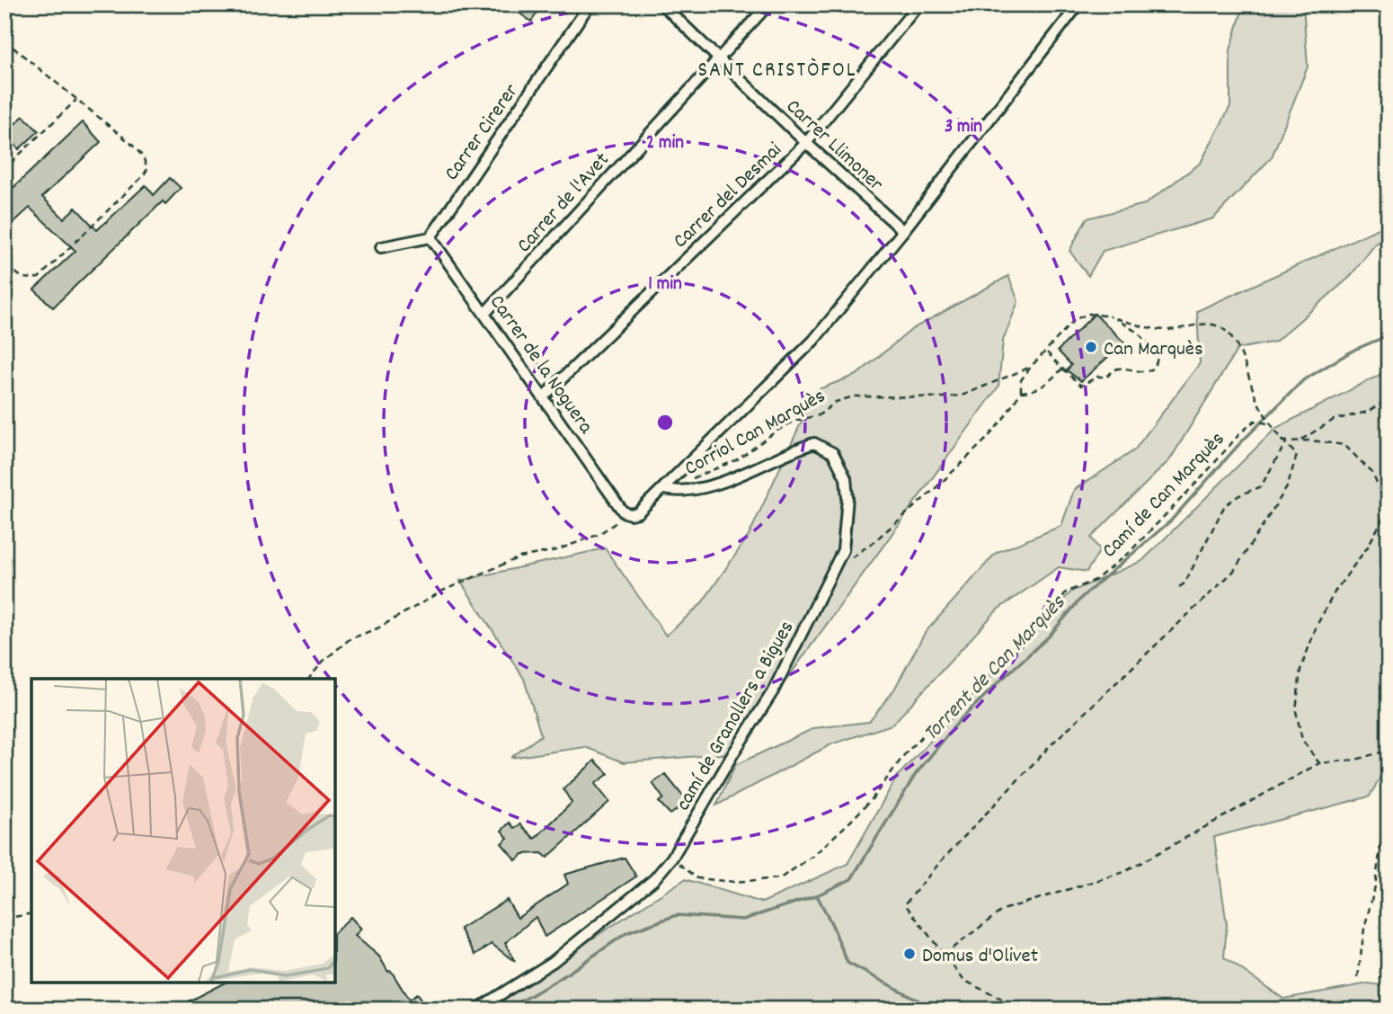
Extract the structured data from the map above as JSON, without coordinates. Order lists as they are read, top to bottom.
{
  "streets": {
    "street": [
      "Carrer Cirerer",
      "Carrer Llimoner",
      "Carrer del Desmai",
      "Carrer de l'Avet",
      "Carrer de la Noguera",
      "camí de Granollers a Bigues"
    ],
    "path": ["Corriol Can Marquès", "Camí de Can Marquès"]
  },
  "crossings": [
    ["Carrer Cirerer", "Carrer de la Noguera"],
    ["Carrer Llimoner", "Carrer del Desmai"],
    ["Carrer Llimoner", "Carrer de l'Avet"],
    ["Carrer del Desmai", "Carrer de la Noguera"],
    ["Carrer de l'Avet", "Carrer de la Noguera"],
    ["Camí de Can Marquès", "camí de Granollers a Bigues"]
  ],
  "districts": ["SANT CRISTÒFOL"],
  "water": ["Torrent de Can Marquès"],
  "places": ["Can Marquès", "Domus d'Olivet"],
  "rings": ["3 min", "2 min", "1 min"]
}
